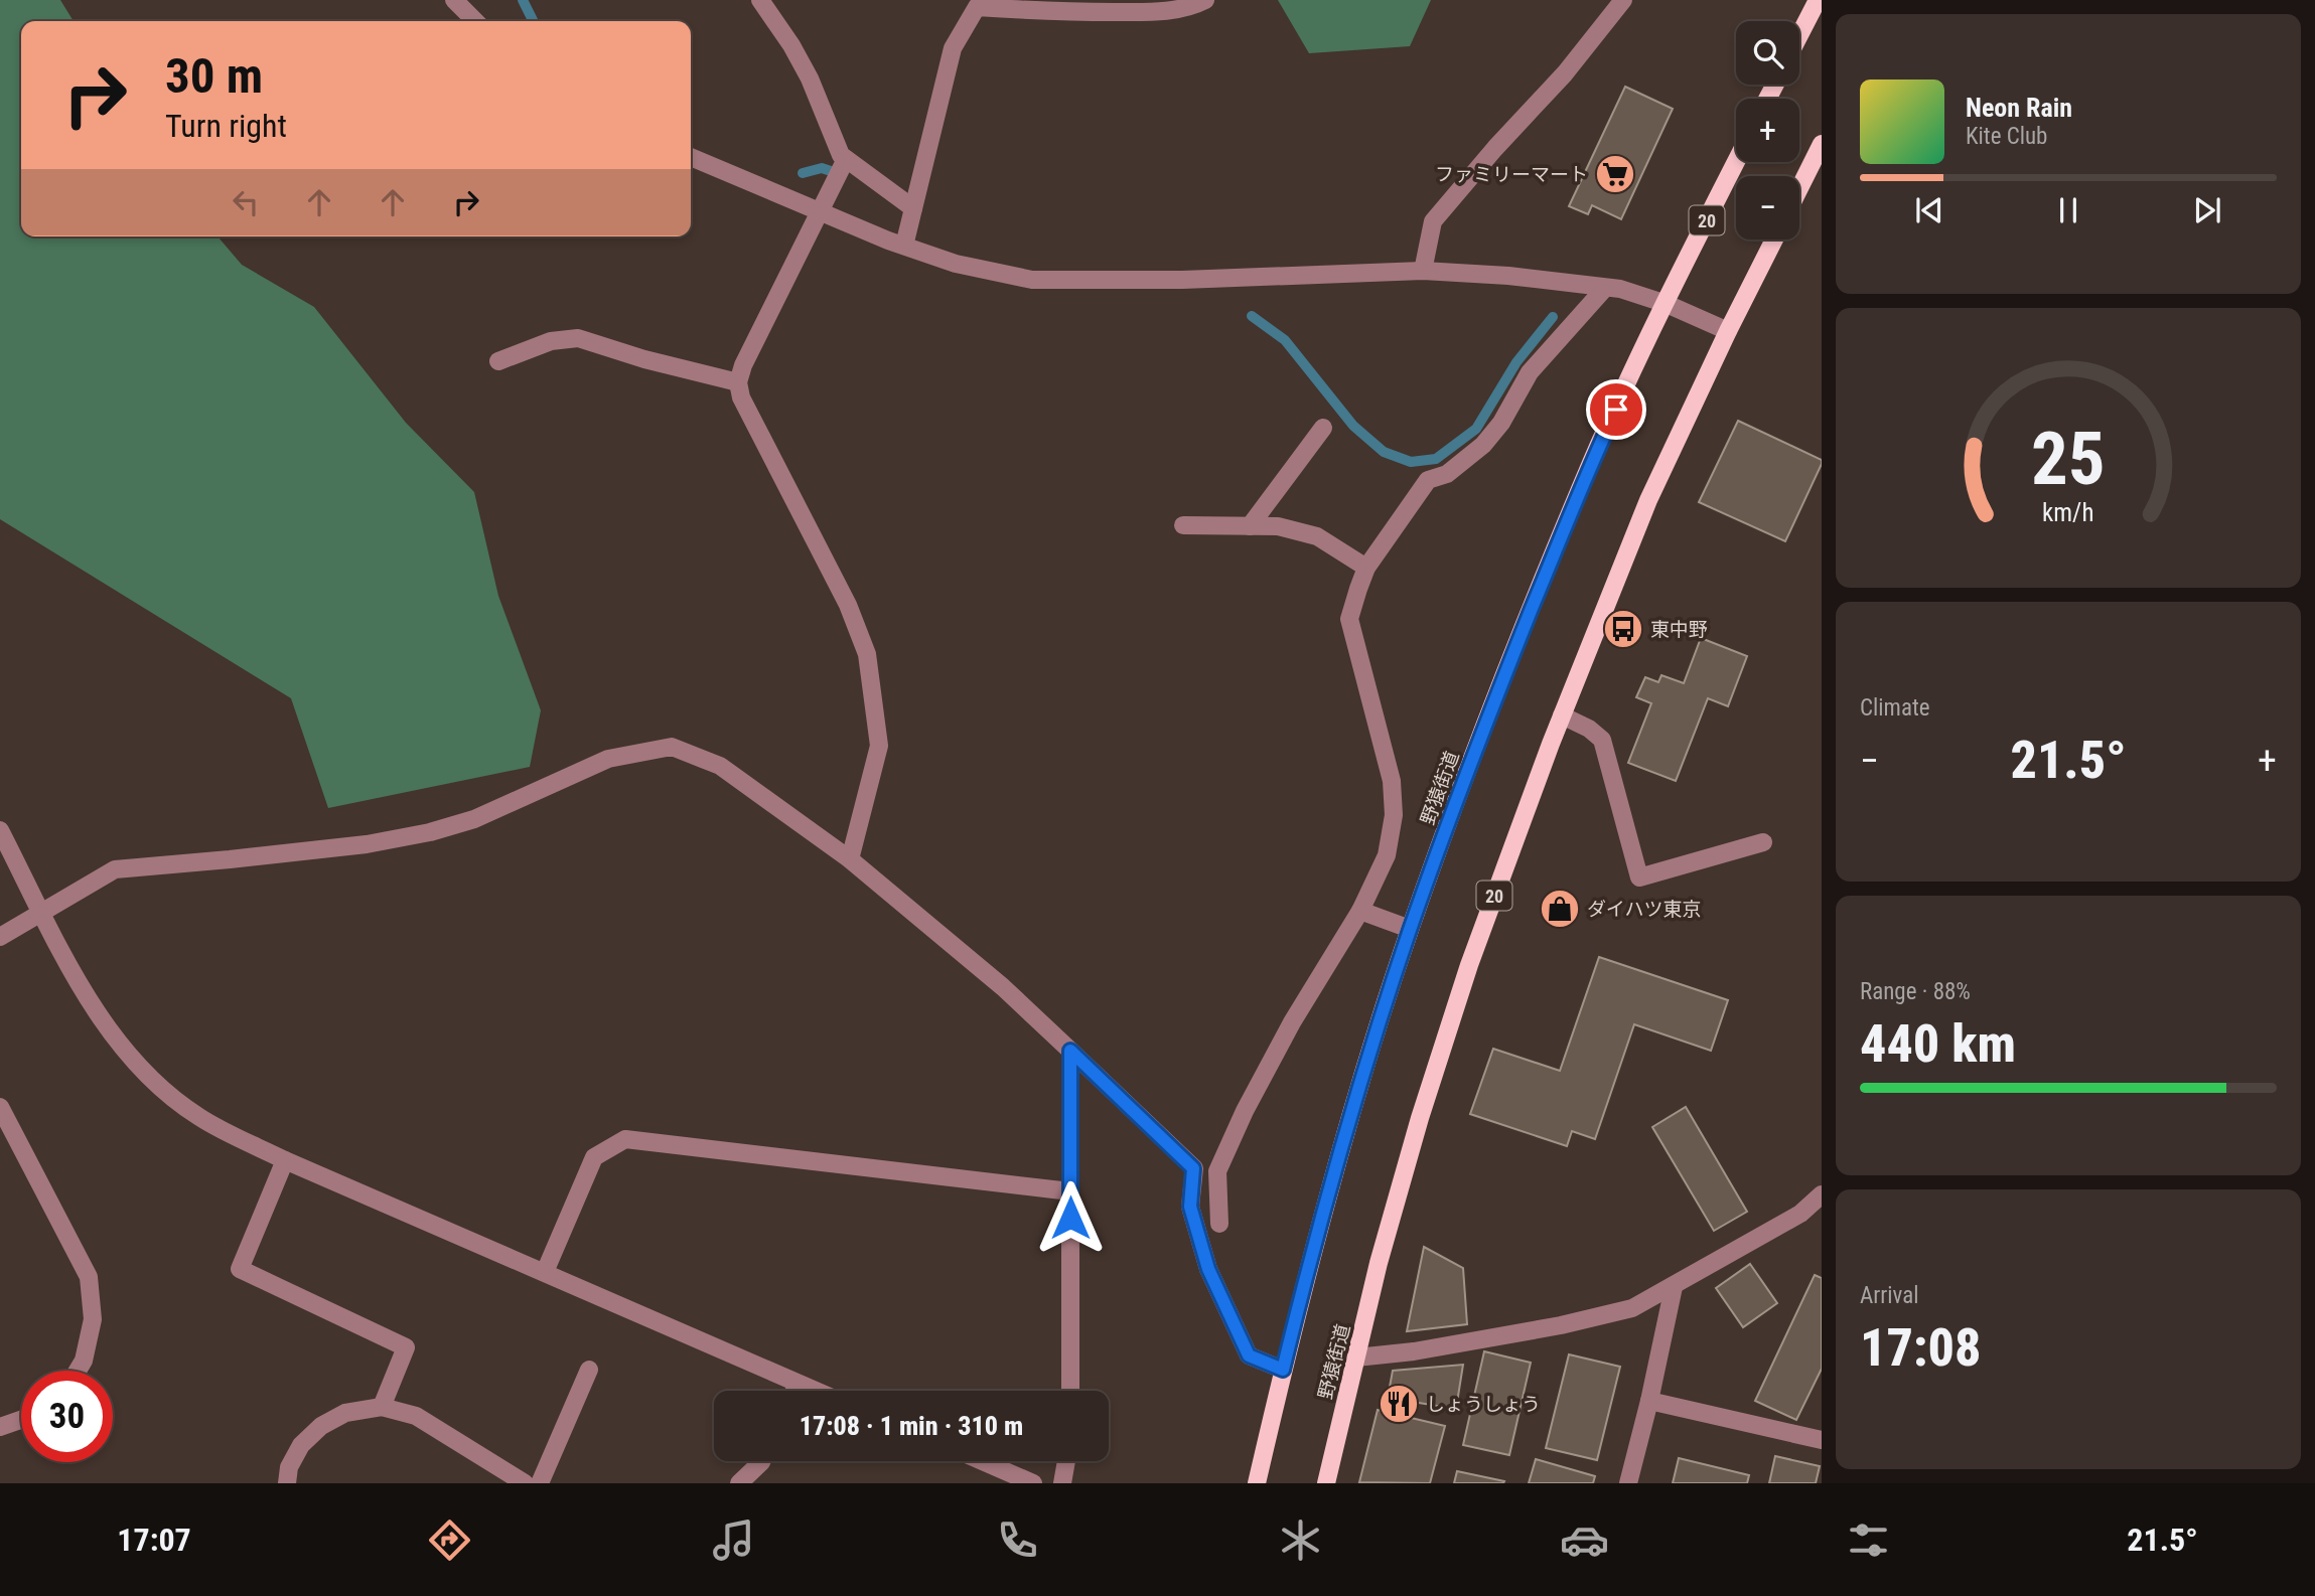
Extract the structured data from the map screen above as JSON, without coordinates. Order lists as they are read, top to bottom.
{
  "streets": {
    "main road": ["20", "野猿街道"]
  },
  "places": {
    "supermarket": ["ファミリーマート"],
    "bus stop": ["東中野"],
    "shop": ["ダイハツ東京"],
    "restaurant": ["しょうしょう"]
  },
  "page": {
    "map_buttons": ["+", "−"],
    "turn": ["30 m", "Turn right"],
    "song": ["Neon Rain", "Kite Club"],
    "tile": [
      "Climate",
      ["Range · 88%", "440 km"],
      ["Arrival", "17:08"]
    ],
    "heat": ["−", "21.5°", "+"],
    "limit": "30",
    "trip": "17:08 · 1 min · 310 m",
    "tabs": ["17:07", "21.5°"],
    "gauge": ["25", "km/h"]
  }
}
